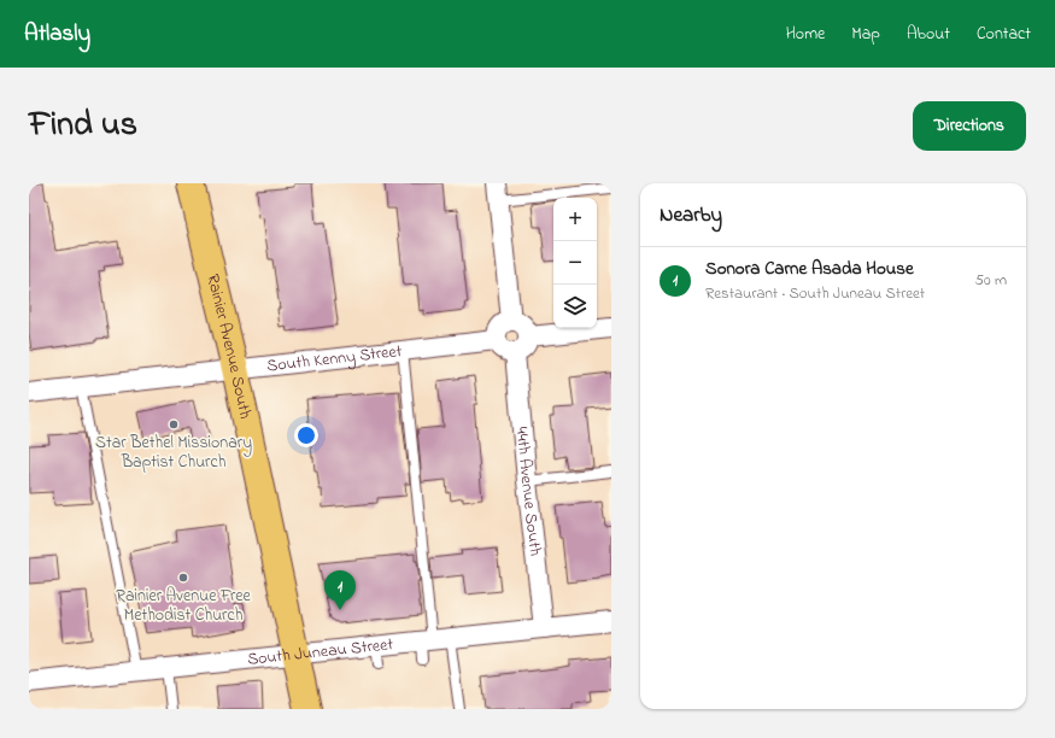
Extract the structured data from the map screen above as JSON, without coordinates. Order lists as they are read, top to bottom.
{
  "streets": {
    "main road": ["Rainier Avenue South"],
    "street": ["South Kenny Street", "44th Avenue South", "South Juneau Street"]
  },
  "crossings": [
    ["Rainier Avenue South", "South Kenny Street"],
    ["Rainier Avenue South", "South Juneau Street"],
    ["South Kenny Street", "44th Avenue South"],
    ["44th Avenue South", "South Juneau Street"]
  ],
  "places": ["Star Bethel Missionary Baptist Church", "Rainier Avenue Free Methodist Church"],
  "page": {
    "header": "Atlasly",
    "nav": [
      "Home",
      "Map",
      "About",
      "Contact"
    ],
    "title": "Find us",
    "buttons": "Directions",
    "heading": "Nearby",
    "map_buttons": ["+", "−"],
    "list": [
      {
        "mark": "1",
        "name": "Sonora Carne Asada House",
        "note": "Restaurant · South Juneau Street",
        "value": "50 m"
      }
    ],
    "pins": "1"
  }
}
